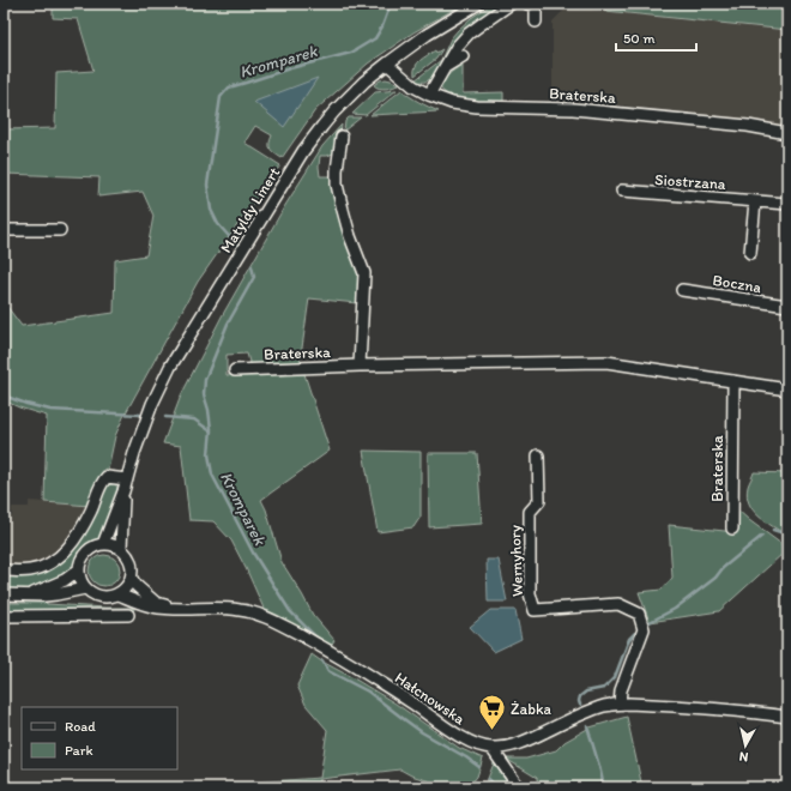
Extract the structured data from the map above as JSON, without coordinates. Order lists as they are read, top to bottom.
{
  "streets": {
    "street": [
      "Braterska",
      "Siostrzana",
      "Matyldy Linert",
      "Boczna",
      "Wernyhory",
      "Hałcnowska"
    ]
  },
  "crossings": [
    ["Braterska", "Matyldy Linert"],
    ["Matyldy Linert", "Hałcnowska"],
    ["Wernyhory", "Hałcnowska"]
  ],
  "water": ["Kromparek"],
  "places": {
    "supermarket": ["Żabka"]
  },
  "legend": ["Road", "Park"],
  "scale_bar": "50 m",
  "north": "bottom"
}
